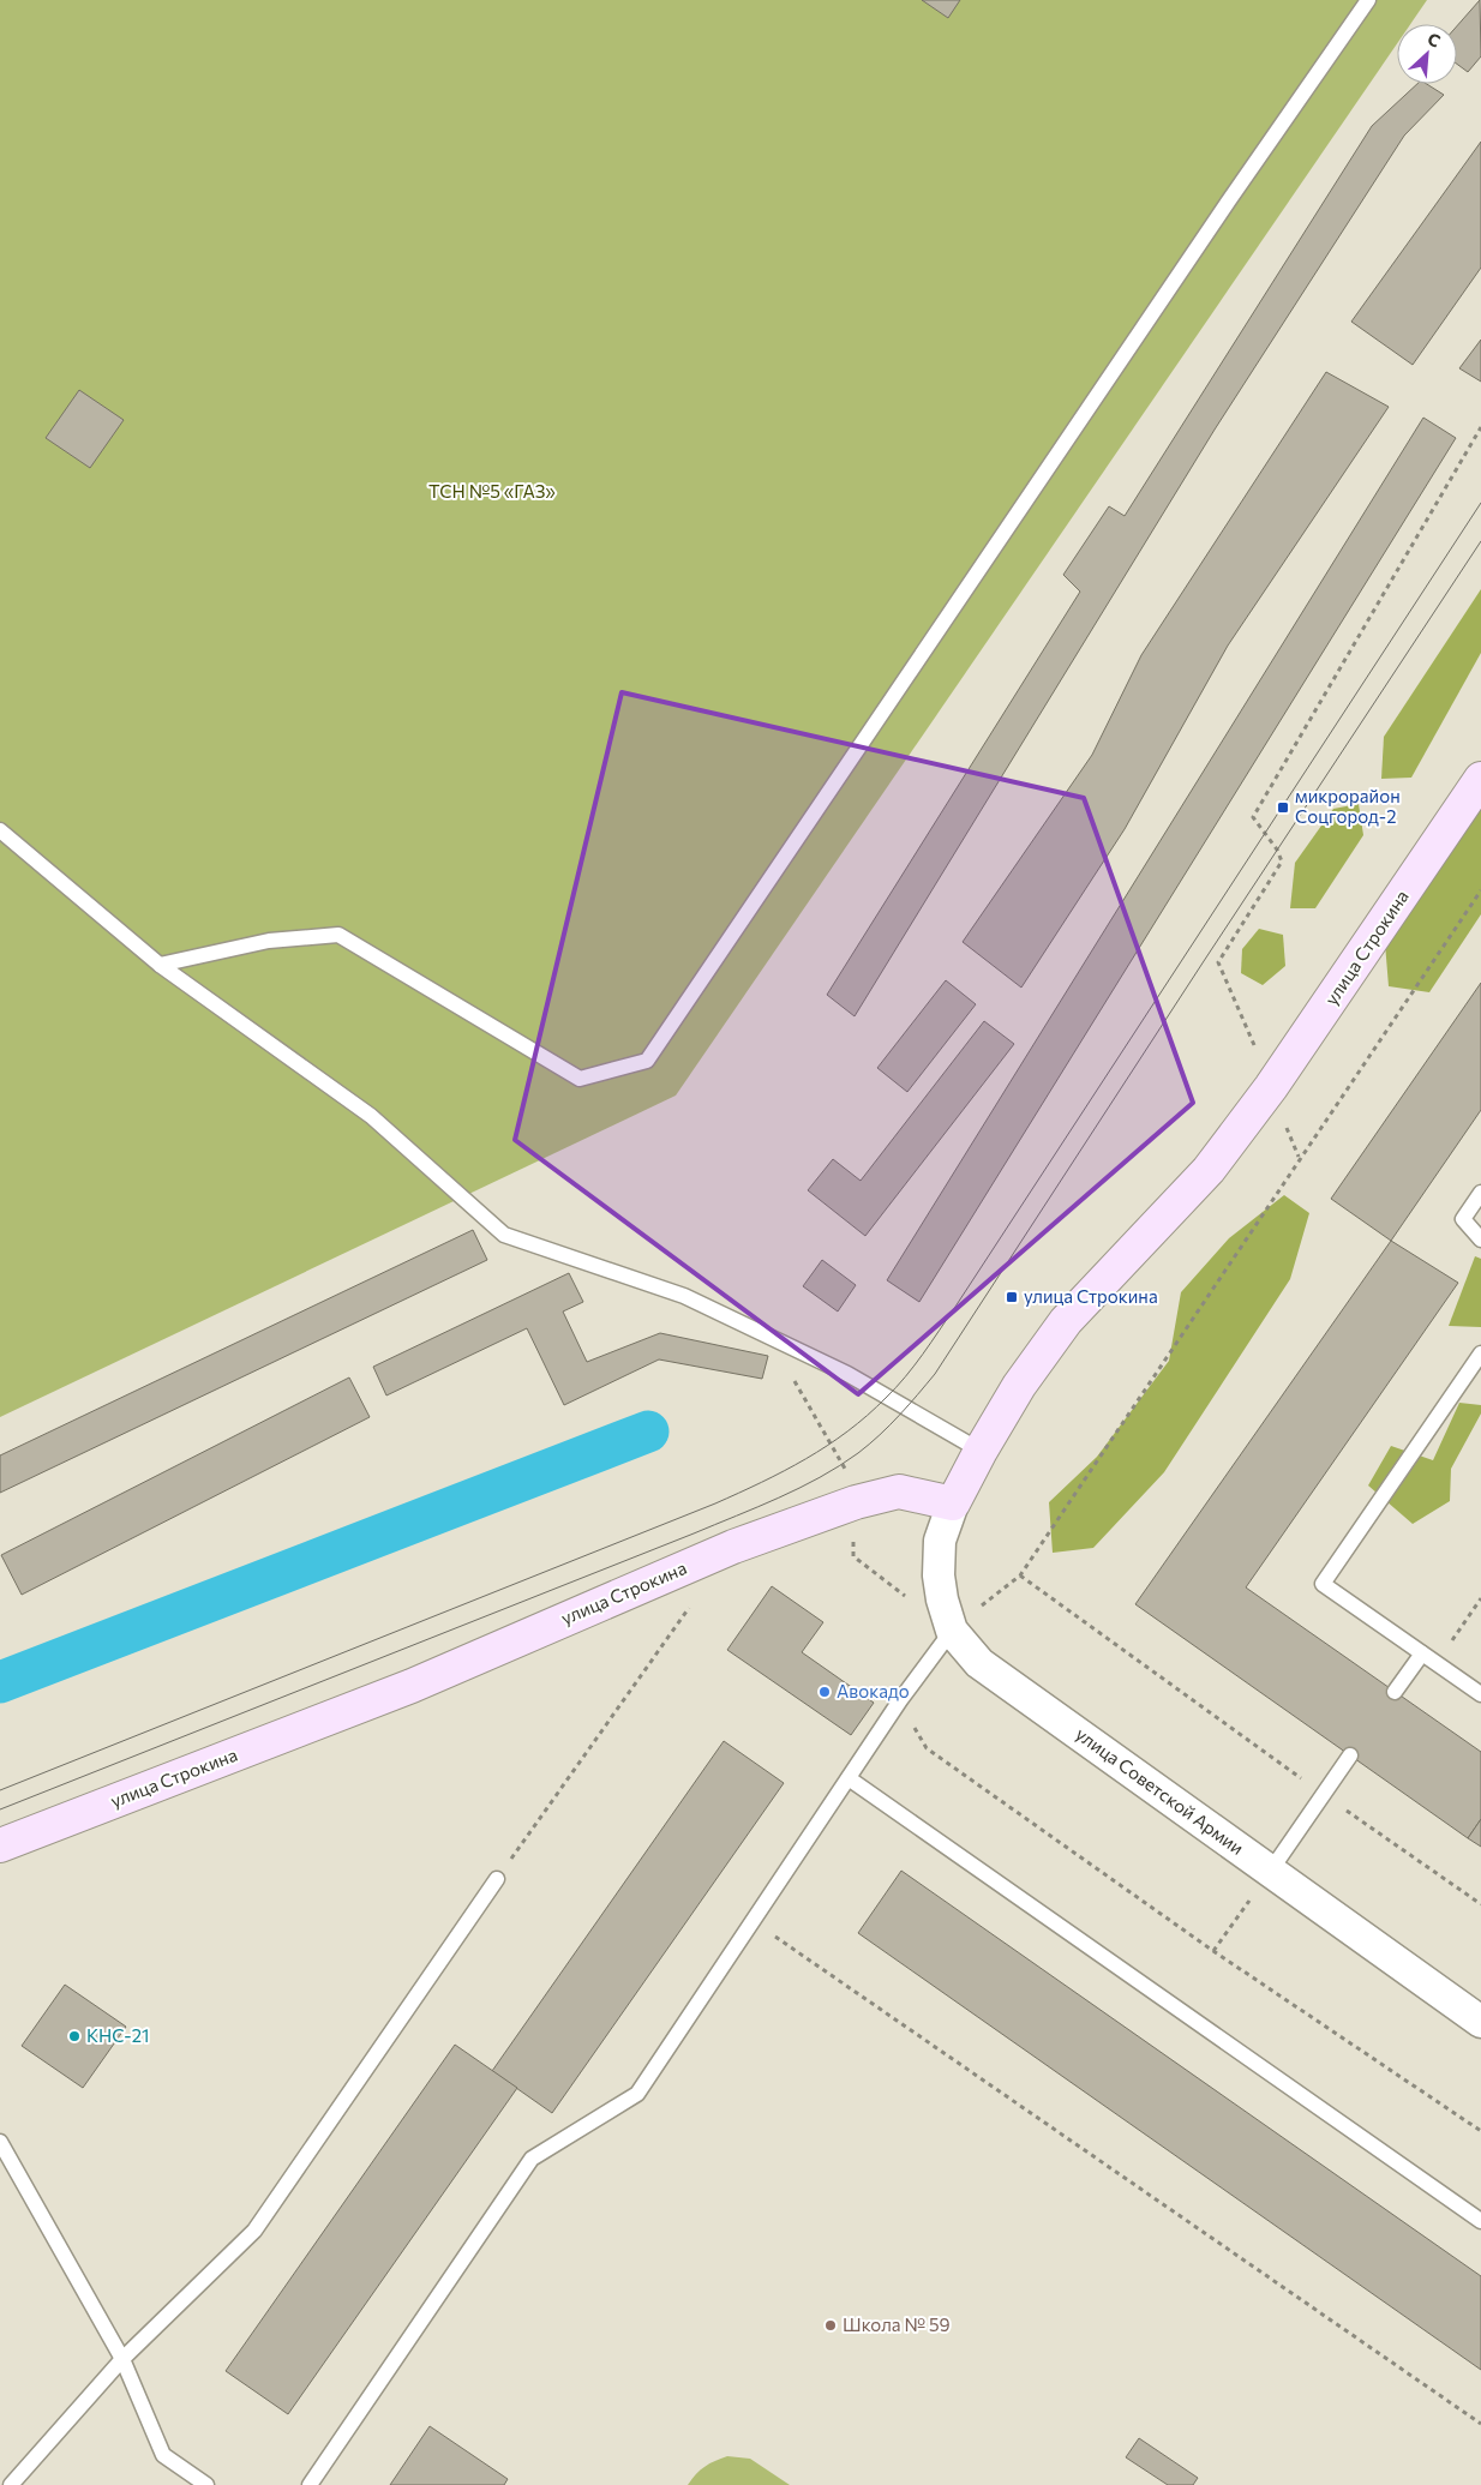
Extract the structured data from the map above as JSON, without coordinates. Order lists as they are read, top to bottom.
{
  "streets": {
    "street": ["улица Строкина", "улица Советской Армии"]
  },
  "crossings": [
    ["улица Строкина", "улица Советской Армии"]
  ],
  "parks": ["ТСН №5 «ГАЗ»"],
  "places": {
    "transit": ["микрорайон Соцгород-2", "улица Строкина"],
    "other": ["Авокадо", "КНС-21", "Школа № 59"]
  },
  "north": "top right"
}
